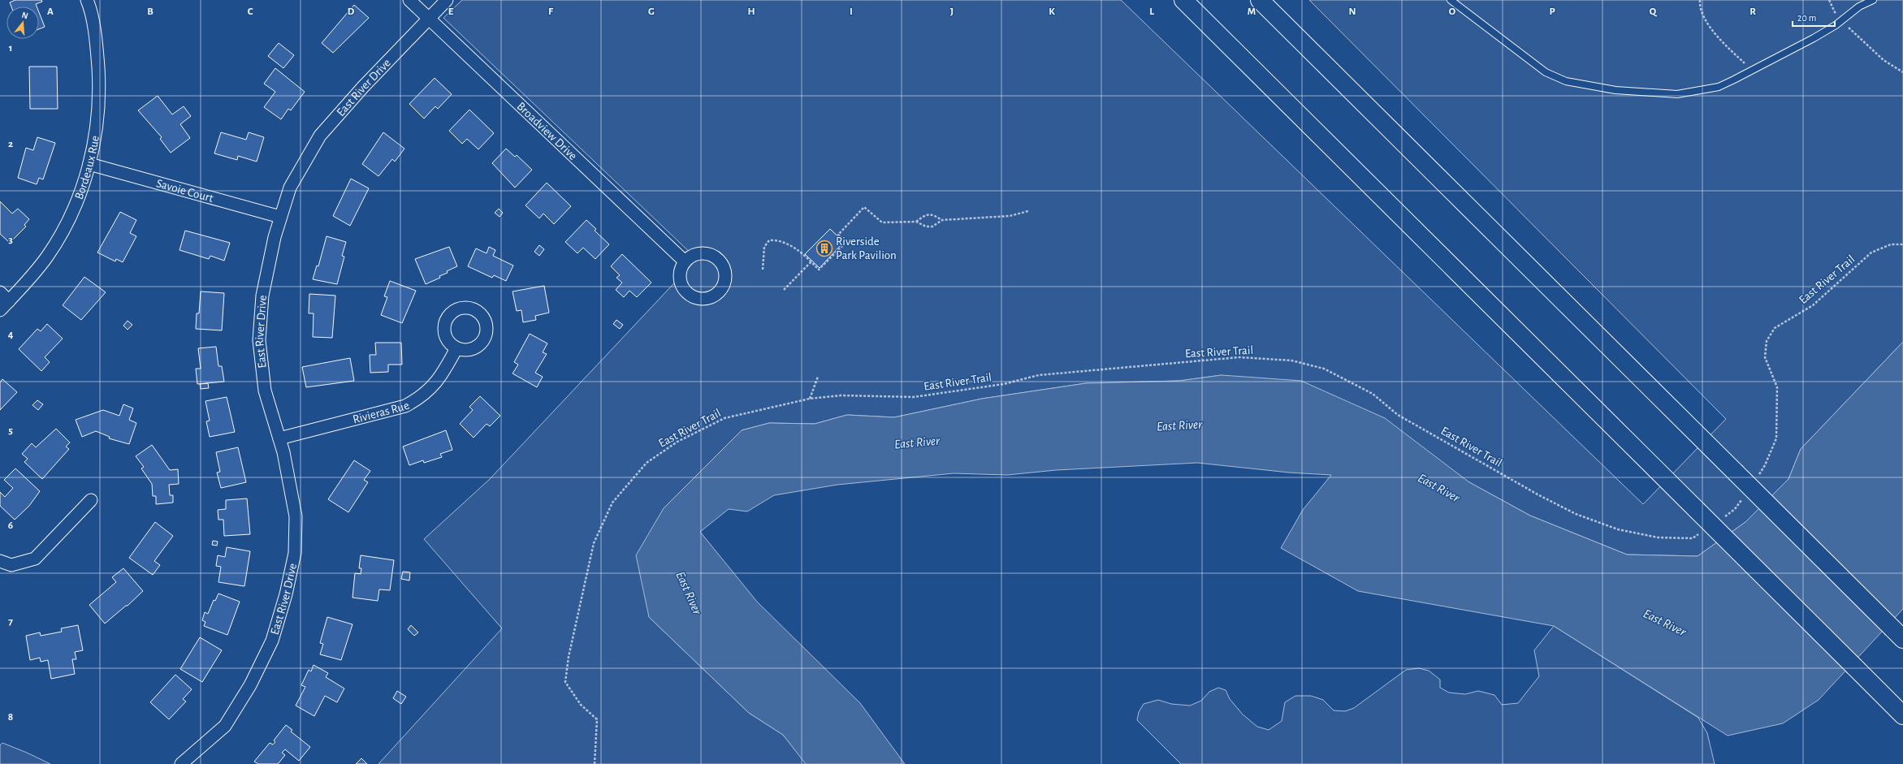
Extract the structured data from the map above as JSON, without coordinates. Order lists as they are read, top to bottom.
{
  "streets": {
    "street": [
      "East River Drive",
      "Broadview Drive",
      "Bordeaux Rue",
      "Savoie Court",
      "Rivieras Rue"
    ],
    "path": ["East River Trail"]
  },
  "crossings": [
    ["East River Drive", "Broadview Drive"],
    ["East River Drive", "Savoie Court"],
    ["East River Drive", "Rivieras Rue"],
    ["Bordeaux Rue", "Savoie Court"]
  ],
  "water": ["East River"],
  "places": {
    "building": ["Riverside Park Pavilion"]
  },
  "scale_bar": "20 m",
  "north": "top",
  "grid": {
    "columns": [
      "A",
      "B",
      "C",
      "D",
      "E",
      "F",
      "G",
      "H",
      "I",
      "J",
      "K",
      "L",
      "M",
      "N",
      "O",
      "P",
      "Q",
      "R"
    ],
    "rows": [
      "1",
      "2",
      "3",
      "4",
      "5",
      "6",
      "7",
      "8"
    ]
  }
}
